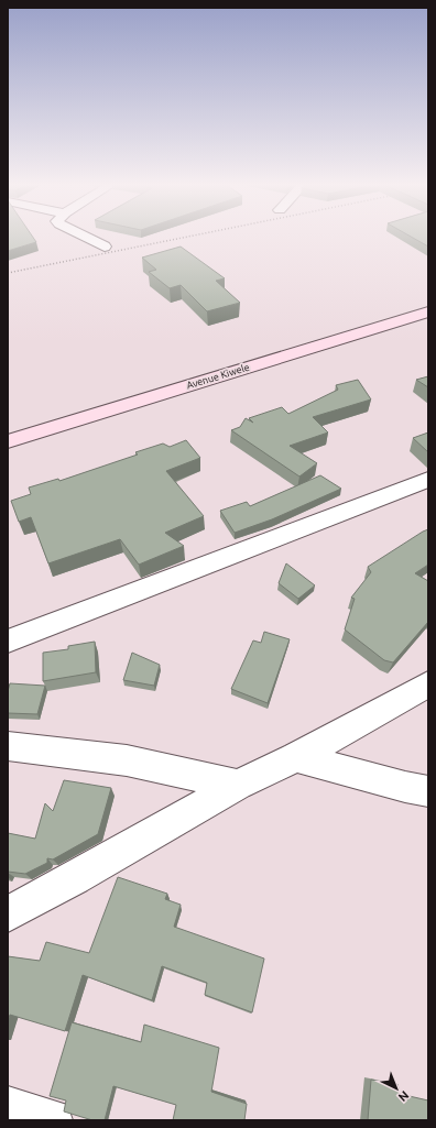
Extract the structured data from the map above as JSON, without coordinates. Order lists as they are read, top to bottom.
{
  "streets": {
    "street": ["Avenue Kiwele"]
  },
  "north": "bottom right"
}
